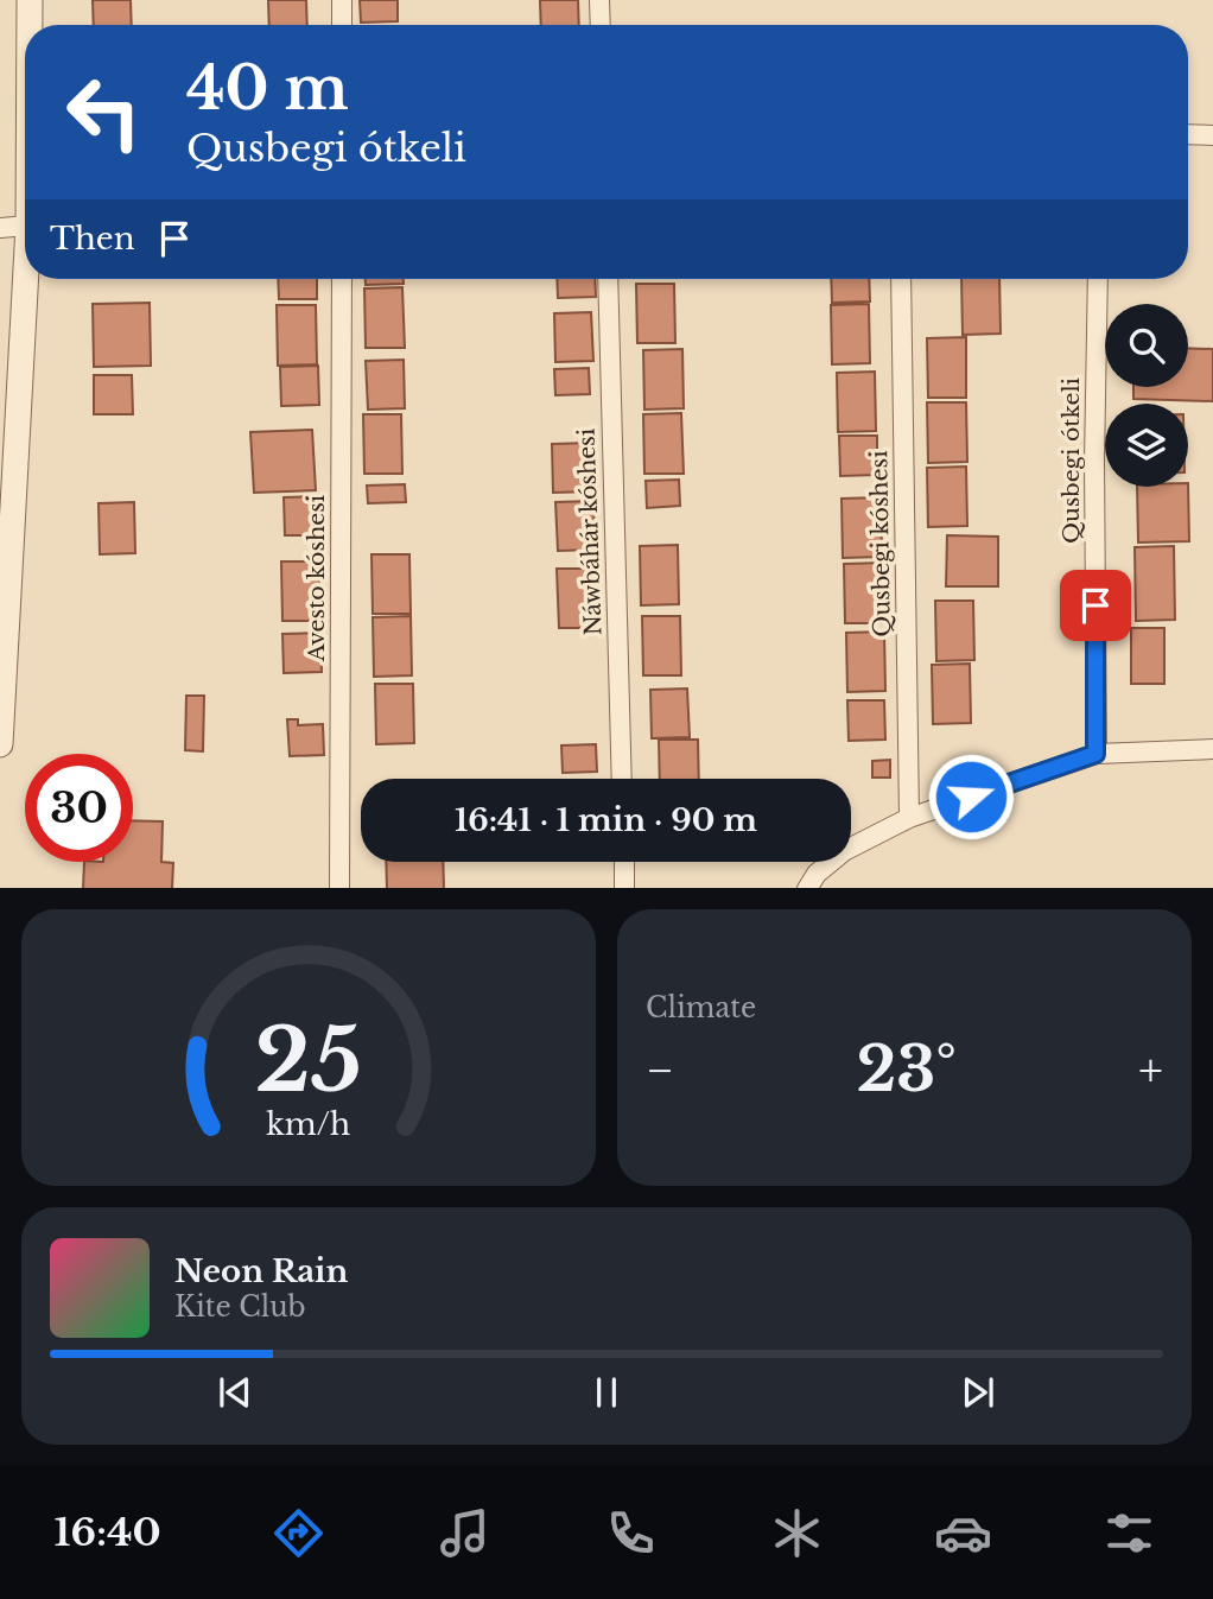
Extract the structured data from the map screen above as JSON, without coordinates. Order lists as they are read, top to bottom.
{
  "streets": {
    "street": [
      "Qusbegi ótkeli",
      "Náwbáhár kóshesi",
      "Qusbegi kóshesi",
      "Avesto kóshesi"
    ]
  },
  "page": {
    "turn": ["40 m", "Qusbegi ótkeli"],
    "then": "Then",
    "limit": "30",
    "trip": "16:41 · 1 min · 90 m",
    "tile": "Climate",
    "heat": ["−", "23°", "+"],
    "song": ["Neon Rain", "Kite Club"],
    "tabs": "16:40",
    "gauge": ["25", "km/h"]
  }
}
